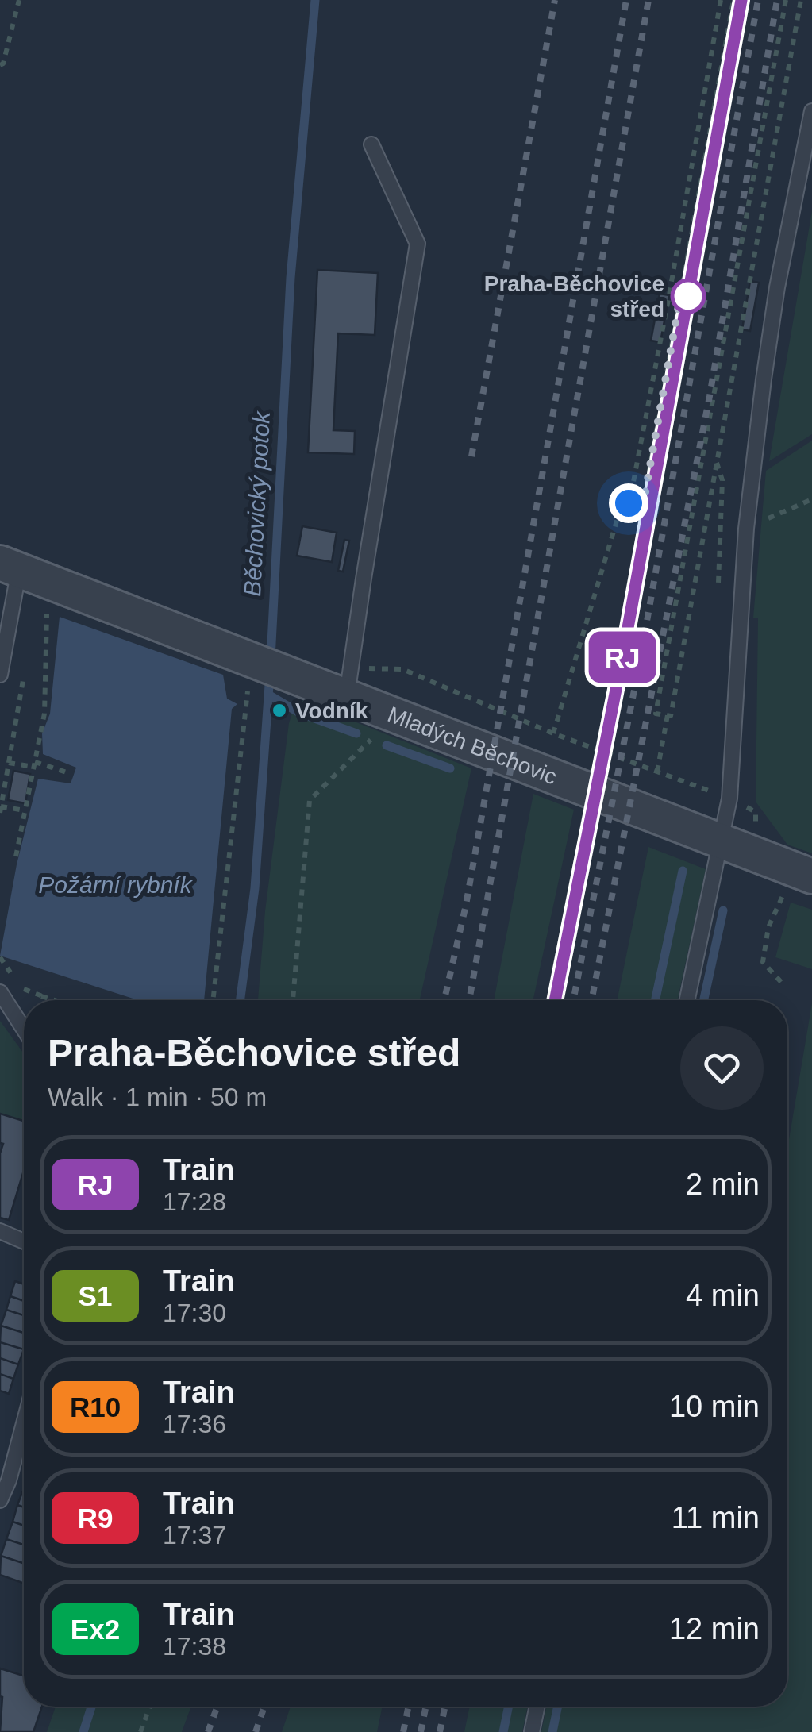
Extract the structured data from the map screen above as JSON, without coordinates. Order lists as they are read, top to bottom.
{
  "streets": {
    "street": ["Mladých Běchovic"]
  },
  "water": ["Běchovický potok", "Požární rybník"],
  "places": ["Praha-Běchovice střed", "Vodník"],
  "page": {
    "on_map": "RJ",
    "heading": ["Praha-Běchovice střed", "Walk · 1 min · 50 m"],
    "list": [
      {
        "mark": "RJ",
        "name": "Train",
        "note": "17:28",
        "value": "2 min"
      },
      {
        "mark": "S1",
        "name": "Train",
        "note": "17:30",
        "value": "4 min"
      },
      {
        "mark": "R10",
        "name": "Train",
        "note": "17:36",
        "value": "10 min"
      },
      {
        "mark": "R9",
        "name": "Train",
        "note": "17:37",
        "value": "11 min"
      },
      {
        "mark": "Ex2",
        "name": "Train",
        "note": "17:38",
        "value": "12 min"
      }
    ]
  }
}
